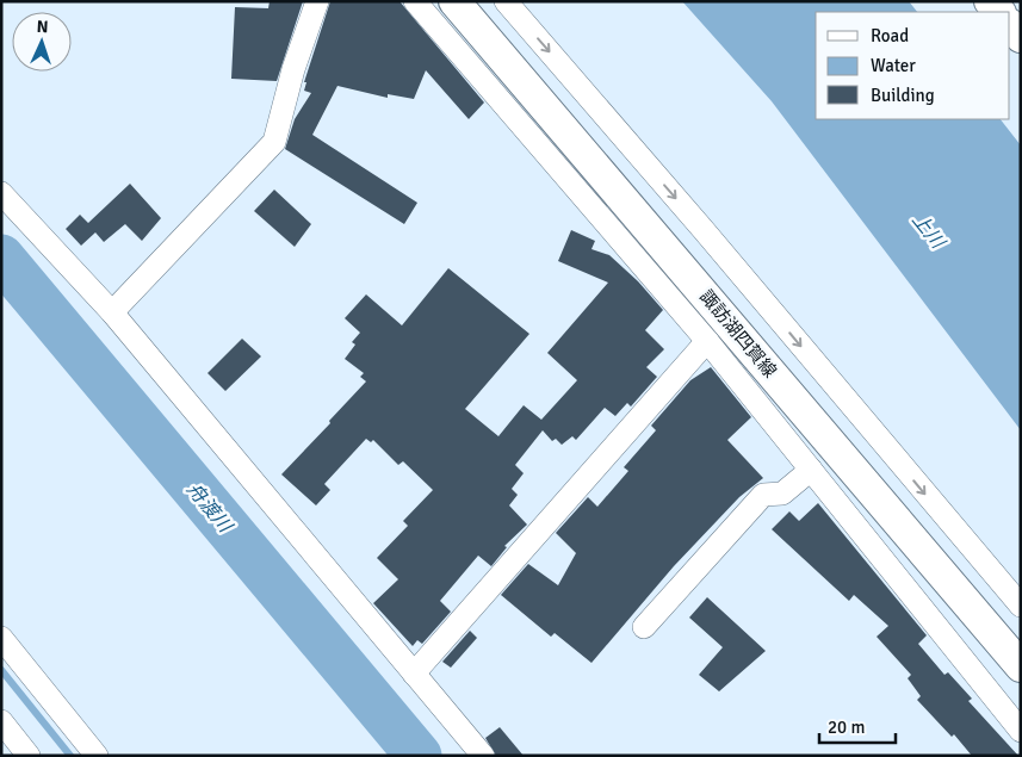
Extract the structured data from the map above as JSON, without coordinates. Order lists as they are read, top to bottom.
{
  "streets": {
    "main road": ["諏訪湖四賀線"]
  },
  "water": ["上川", "舟渡川"],
  "legend": ["Road", "Water", "Building"],
  "scale_bar": "20 m",
  "north": "top"
}
